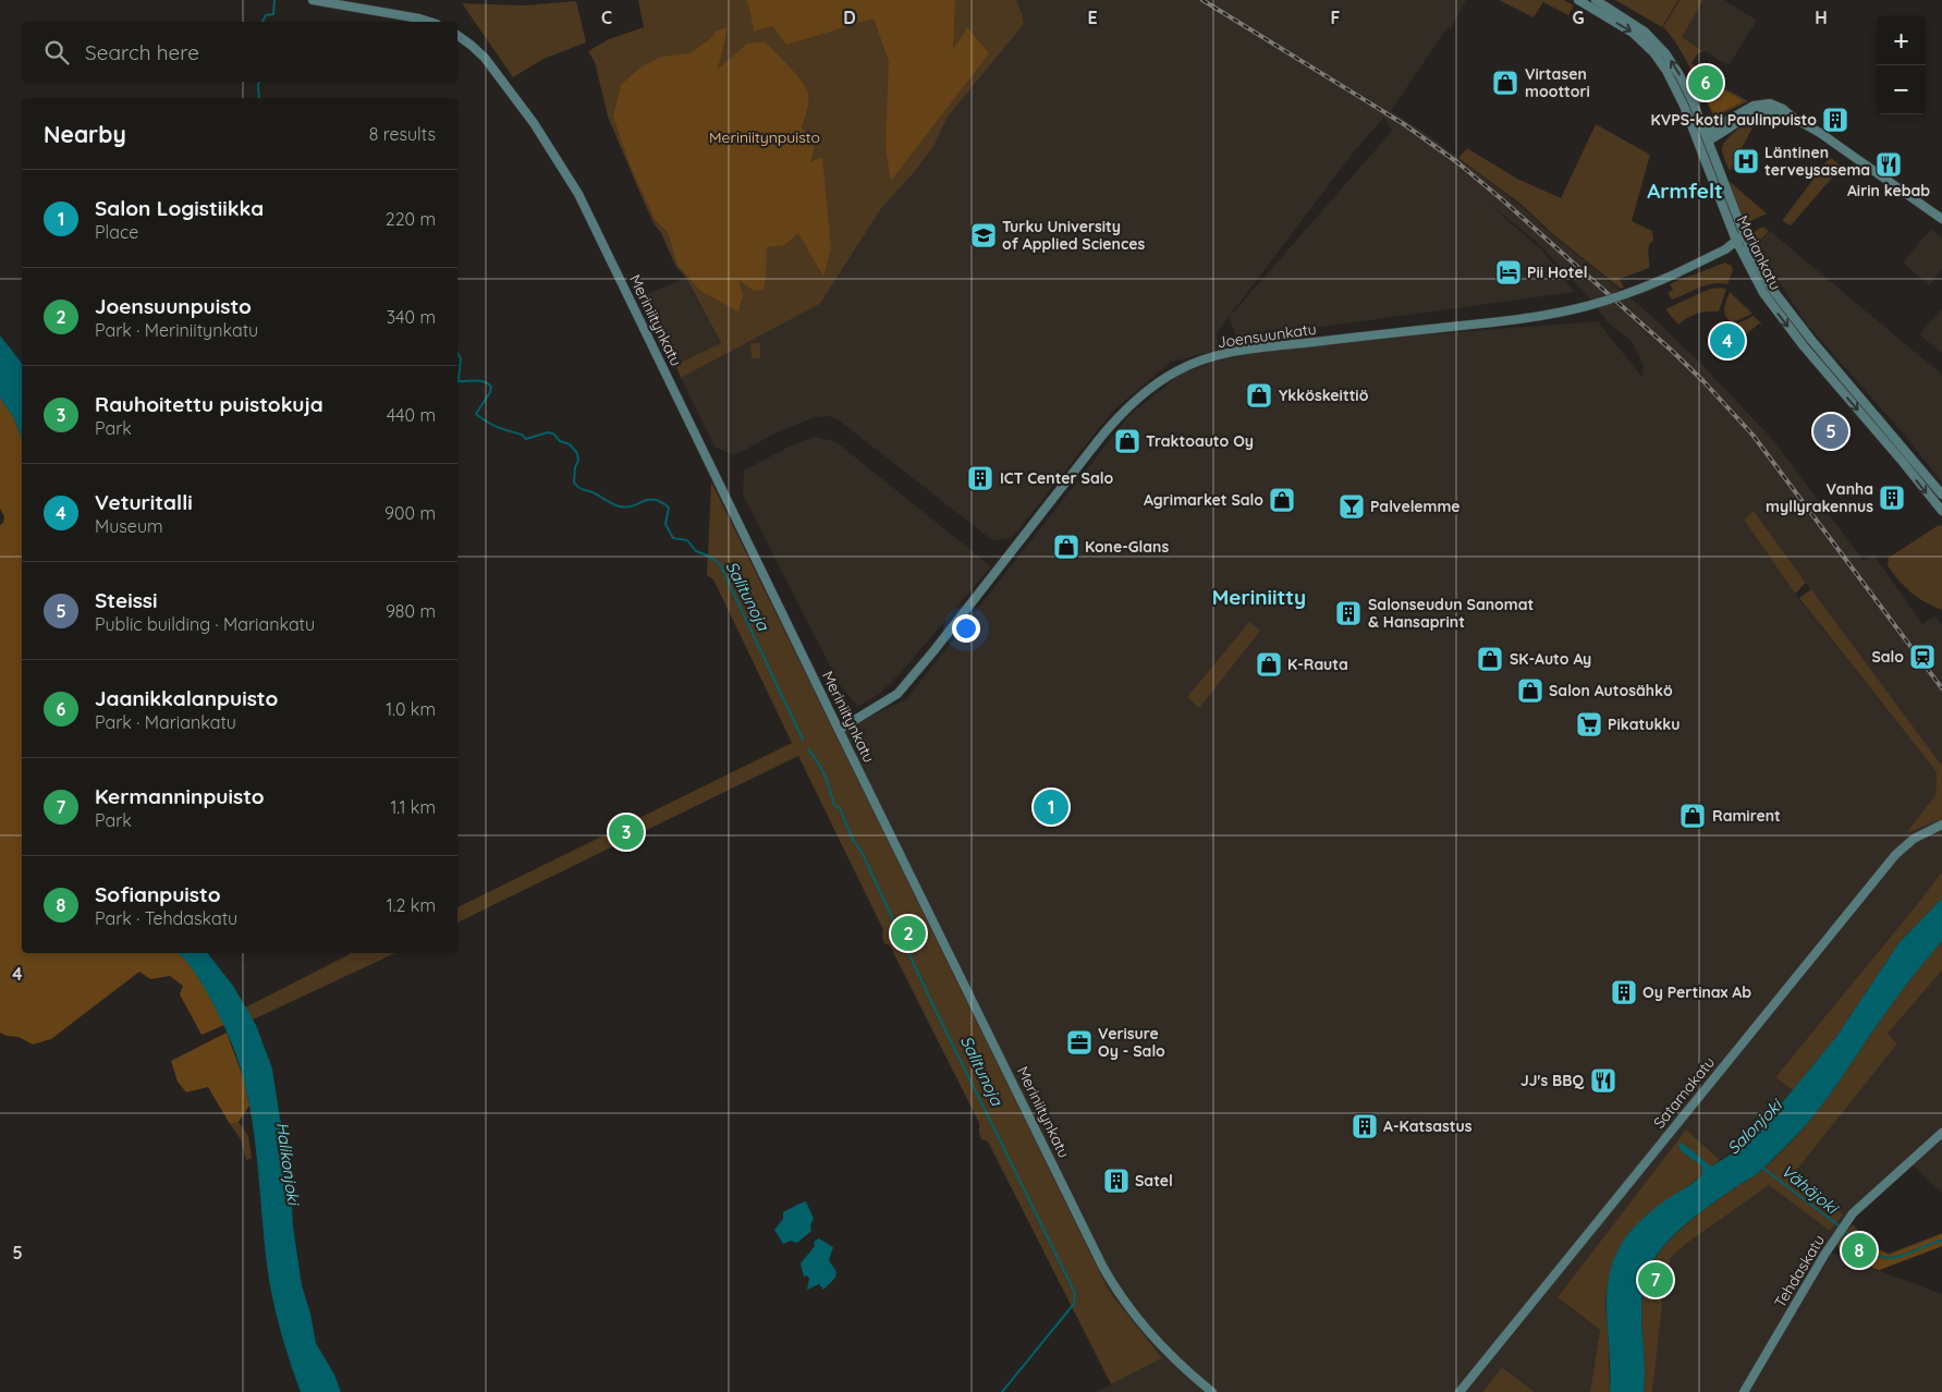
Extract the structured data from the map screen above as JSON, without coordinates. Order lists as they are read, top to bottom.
{
  "streets": {
    "main road": [
      "Mariankatu",
      "Meriniitynkatu",
      "Joensuunkatu",
      "Satamakatu",
      "Tehdaskatu"
    ]
  },
  "crossings": [
    ["Mariankatu", "Joensuunkatu"],
    ["Meriniitynkatu", "Joensuunkatu"]
  ],
  "districts": ["Armfelt", "Meriniitty"],
  "water": [
    "Salitunoja",
    "Salonjoki",
    "Halikonjoki",
    "Vähäjoki"
  ],
  "parks": ["Meriniitynpuisto"],
  "places": {
    "shop": [
      "Virtasen moottori",
      "Ykköskeittiö",
      "Traktoauto Oy",
      "Agrimarket Salo",
      "Kone-Glans",
      "SK-Auto Ay",
      "K-Rauta",
      "Salon Autosähkö",
      "Ramirent"
    ],
    "building": [
      "KVPS-koti Paulinpuisto",
      "ICT Center Salo",
      "Vanha myllyrakennus",
      "Salonseudun Sanomat & Hansaprint",
      "Oy Pertinax Ab",
      "A-Katsastus",
      "Satel"
    ],
    "hospital": ["Läntinen terveysasema"],
    "restaurant": ["Airin kebab", "JJ's BBQ"],
    "school or university": ["Turku University of Applied Sciences"],
    "hotel": ["Pii Hotel"],
    "bar": ["Palvelemme"],
    "station": ["Salo"],
    "supermarket": ["Pikatukku"],
    "office": ["Verisure Oy - Salo"]
  },
  "page": {
    "map_buttons": ["+", "−"],
    "search": "Search here",
    "pins": [
      "6",
      "4",
      "5",
      "1",
      "3",
      "2",
      "8",
      "7"
    ],
    "heading": ["Nearby", "8 results"],
    "list": [
      {
        "mark": "1",
        "name": "Salon Logistiikka",
        "note": "Place",
        "value": "220 m"
      },
      {
        "mark": "2",
        "name": "Joensuunpuisto",
        "note": "Park · Meriniitynkatu",
        "value": "340 m"
      },
      {
        "mark": "3",
        "name": "Rauhoitettu puistokuja",
        "note": "Park",
        "value": "440 m"
      },
      {
        "mark": "4",
        "name": "Veturitalli",
        "note": "Museum",
        "value": "900 m"
      },
      {
        "mark": "5",
        "name": "Steissi",
        "note": "Public building · Mariankatu",
        "value": "980 m"
      },
      {
        "mark": "6",
        "name": "Jaanikkalanpuisto",
        "note": "Park · Mariankatu",
        "value": "1.0 km"
      },
      {
        "mark": "7",
        "name": "Kermanninpuisto",
        "note": "Park",
        "value": "1.1 km"
      },
      {
        "mark": "8",
        "name": "Sofianpuisto",
        "note": "Park · Tehdaskatu",
        "value": "1.2 km"
      }
    ]
  },
  "grid": {
    "columns": [
      "C",
      "D",
      "E",
      "F",
      "G",
      "H"
    ],
    "rows": ["4", "5"]
  }
}
